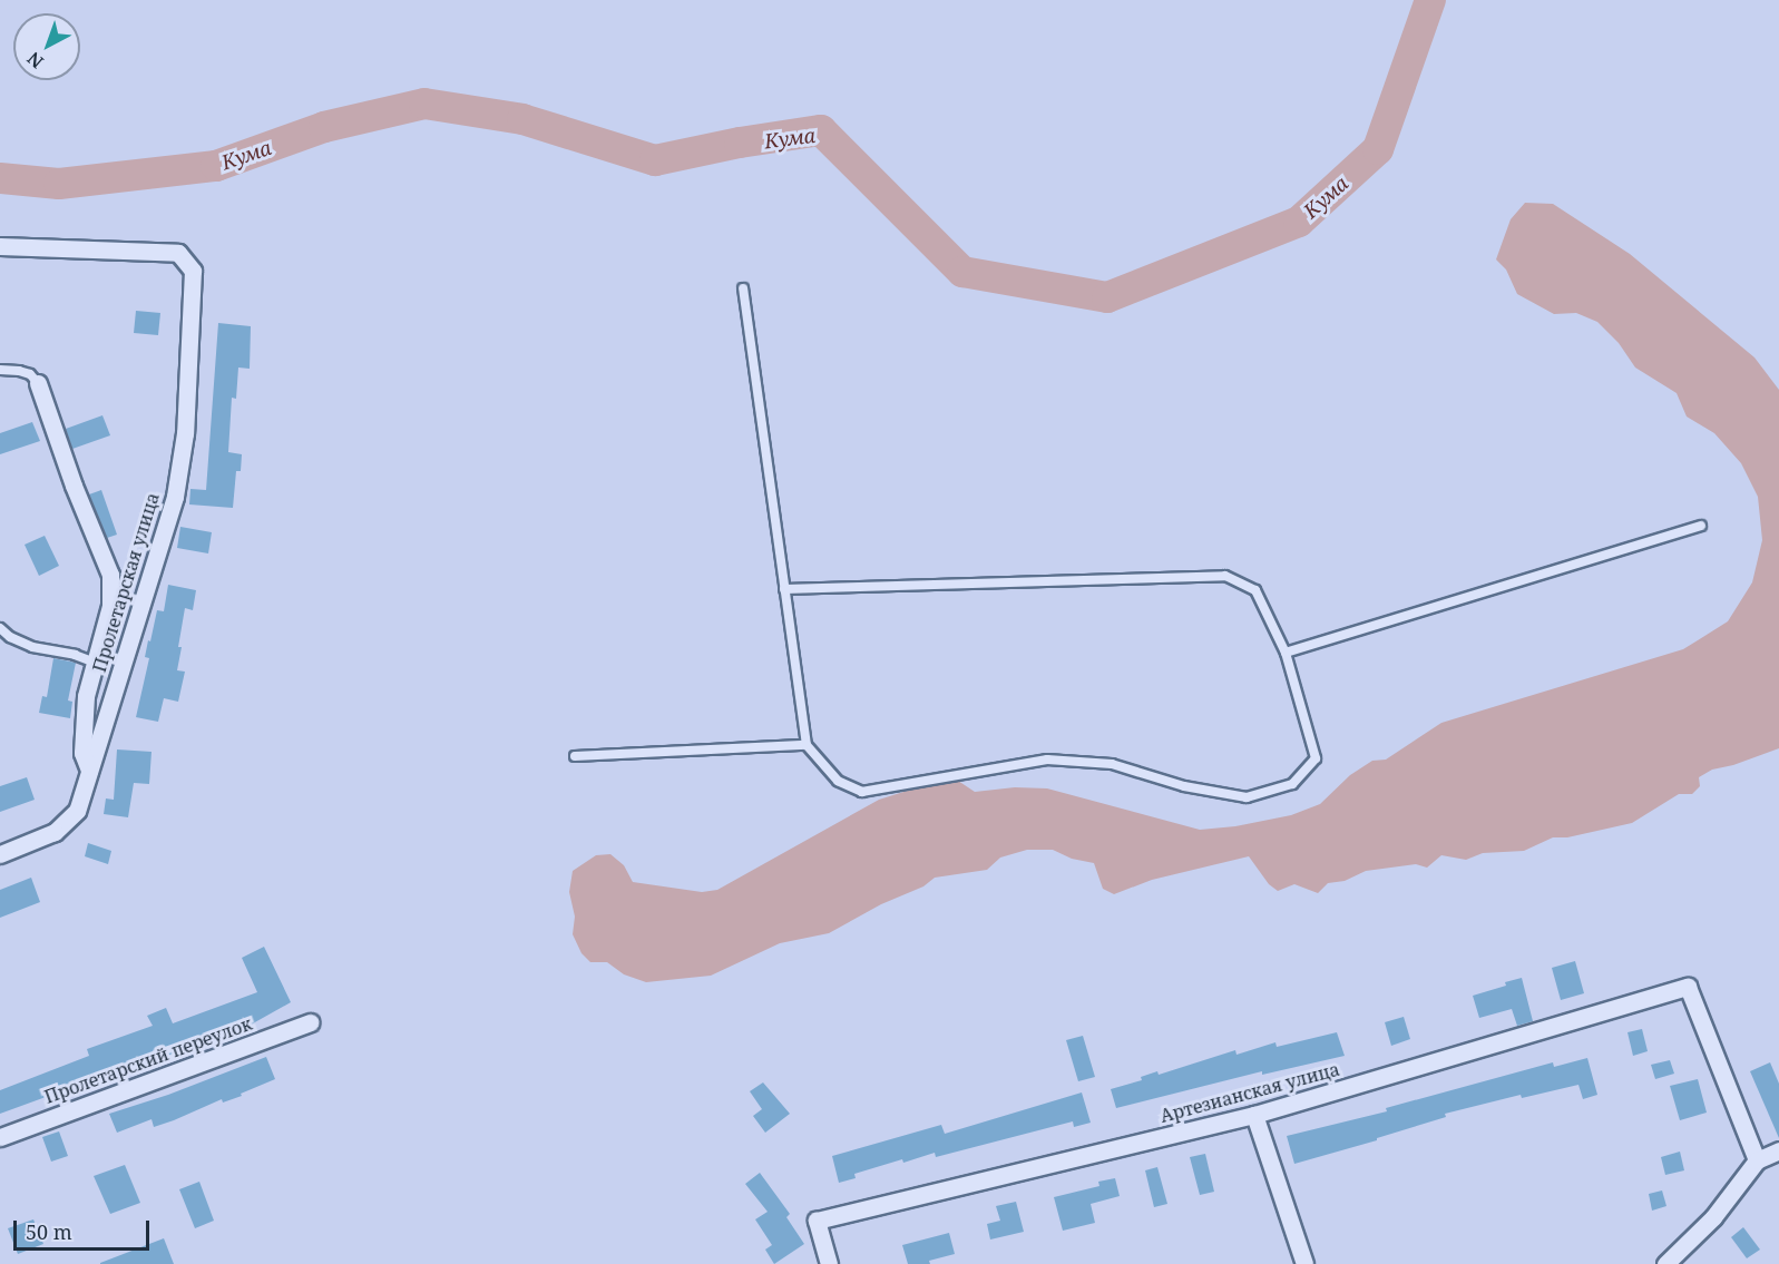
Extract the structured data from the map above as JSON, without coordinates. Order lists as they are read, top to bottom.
{
  "streets": {
    "street": ["Пролетарская улица", "Пролетарский переулок", "Артезианская улица"]
  },
  "water": ["Кума"],
  "scale_bar": "50 m",
  "north": "bottom left"
}
